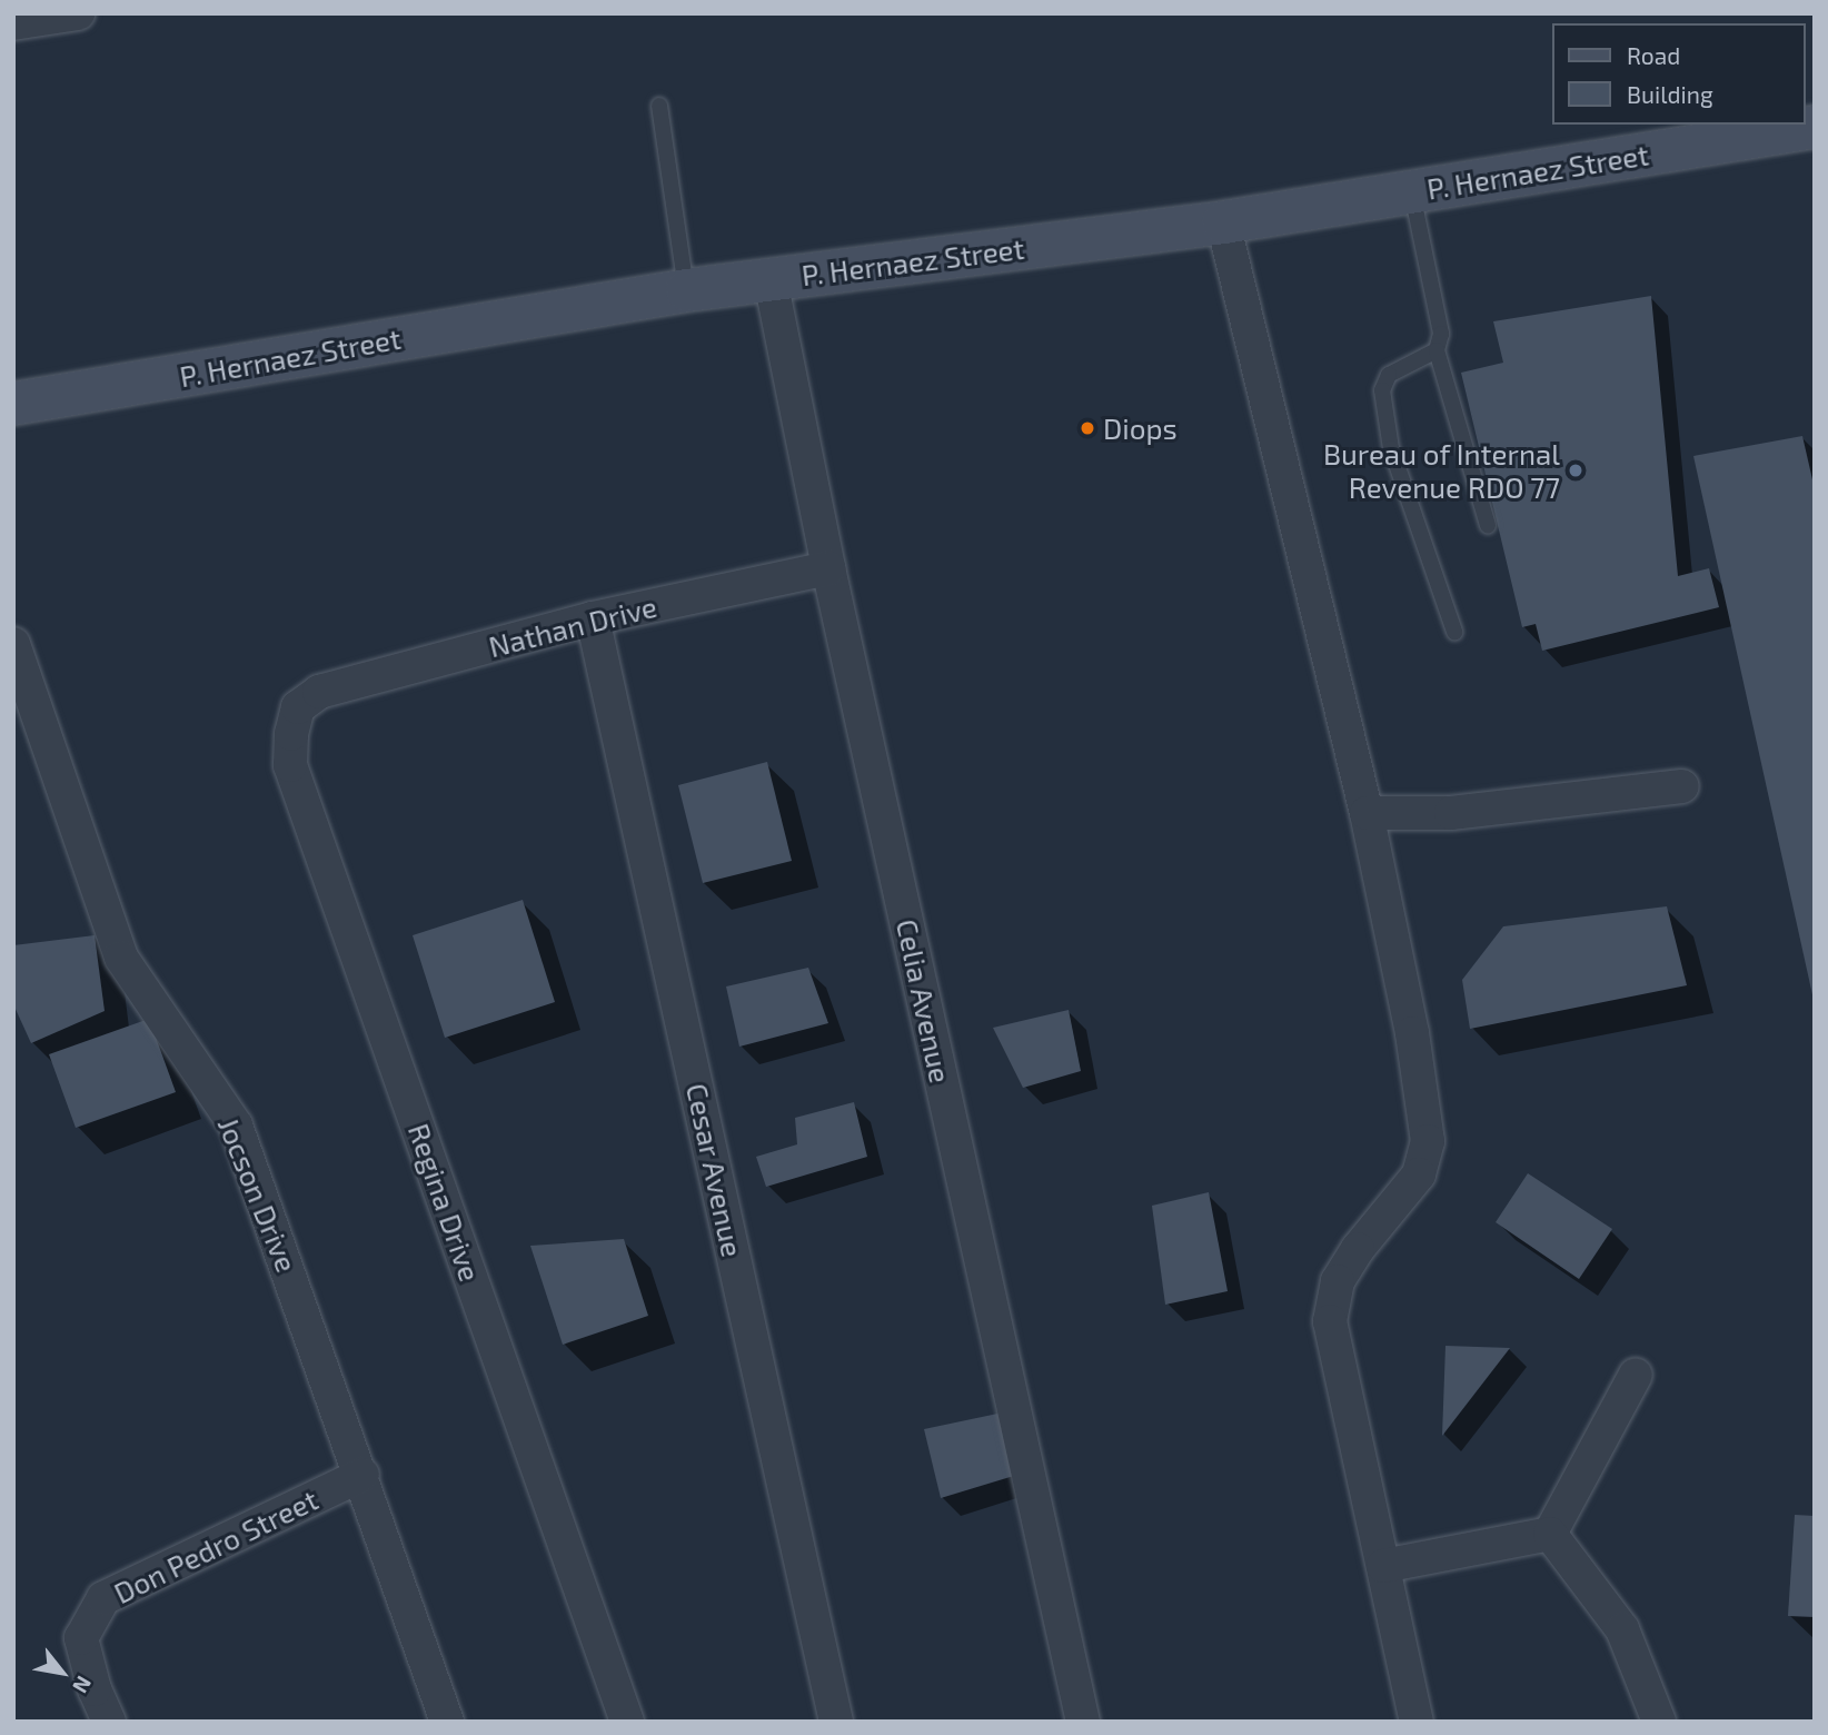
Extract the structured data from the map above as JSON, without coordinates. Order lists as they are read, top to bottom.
{
  "streets": {
    "main road": ["P. Hernaez Street"],
    "street": [
      "Nathan Drive",
      "Celia Avenue",
      "Cesar Avenue",
      "Jocson Drive",
      "Regina Drive",
      "Don Pedro Street"
    ]
  },
  "crossings": [
    ["P. Hernaez Street", "Celia Avenue"],
    ["Nathan Drive", "Celia Avenue"],
    ["Nathan Drive", "Cesar Avenue"],
    ["Nathan Drive", "Regina Drive"],
    ["Jocson Drive", "Don Pedro Street"]
  ],
  "places": ["Diops", "Bureau of Internal Revenue RDO 77"],
  "legend": ["Road", "Building"],
  "north": "bottom right"
}
